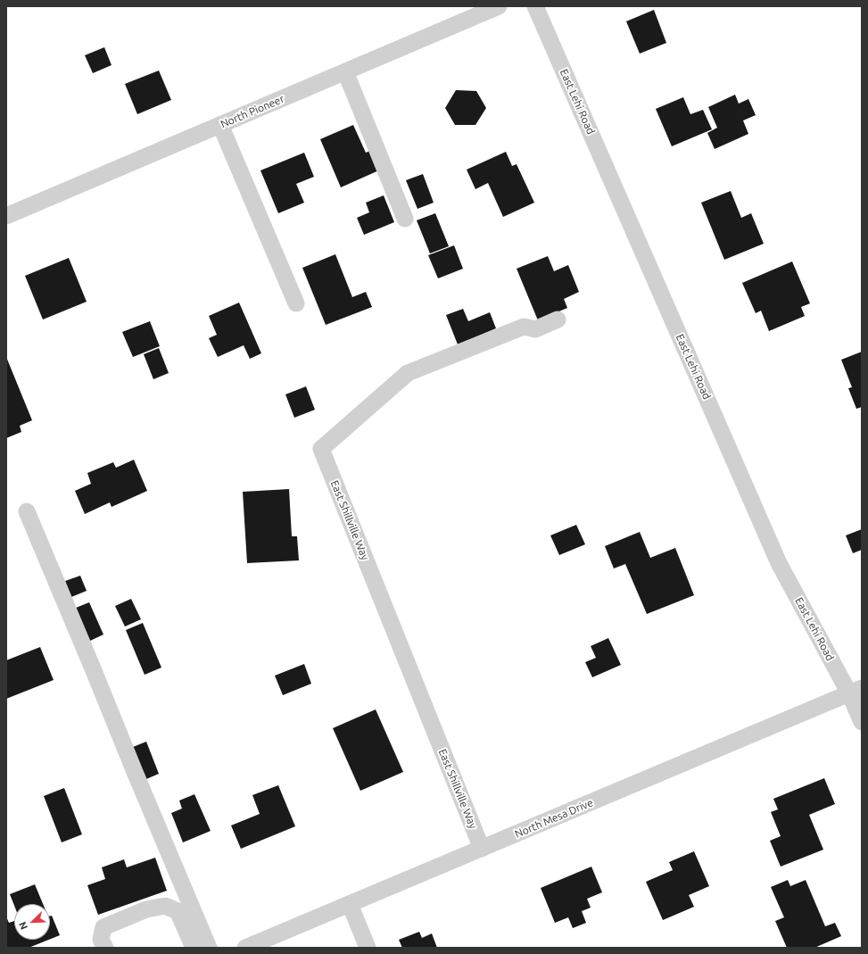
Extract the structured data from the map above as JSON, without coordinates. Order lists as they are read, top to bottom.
{
  "streets": {
    "street": [
      "East Lehi Road",
      "North Pioneer",
      "East Shillville Way",
      "North Mesa Drive"
    ]
  },
  "crossings": [
    ["East Lehi Road", "North Mesa Drive"],
    ["East Shillville Way", "North Mesa Drive"]
  ],
  "north": "bottom left"
}
